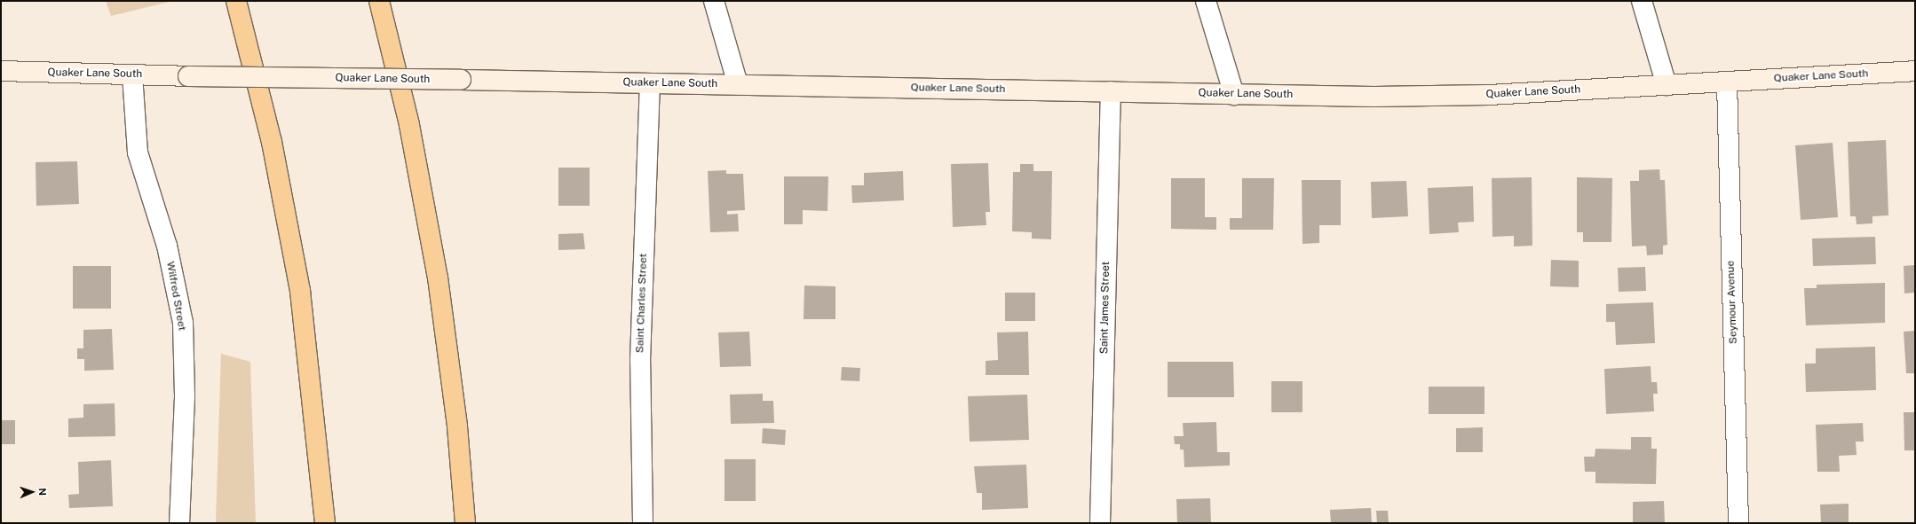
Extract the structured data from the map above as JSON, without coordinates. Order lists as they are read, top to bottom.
{
  "streets": {
    "main road": ["Quaker Lane South"],
    "street": [
      "Wilfred Street",
      "Seymour Avenue",
      "Saint Charles Street",
      "Saint James Street"
    ]
  },
  "crossings": [
    ["Quaker Lane South", "Wilfred Street"],
    ["Quaker Lane South", "Seymour Avenue"],
    ["Quaker Lane South", "Saint Charles Street"],
    ["Quaker Lane South", "Saint James Street"]
  ],
  "north": "right"
}
